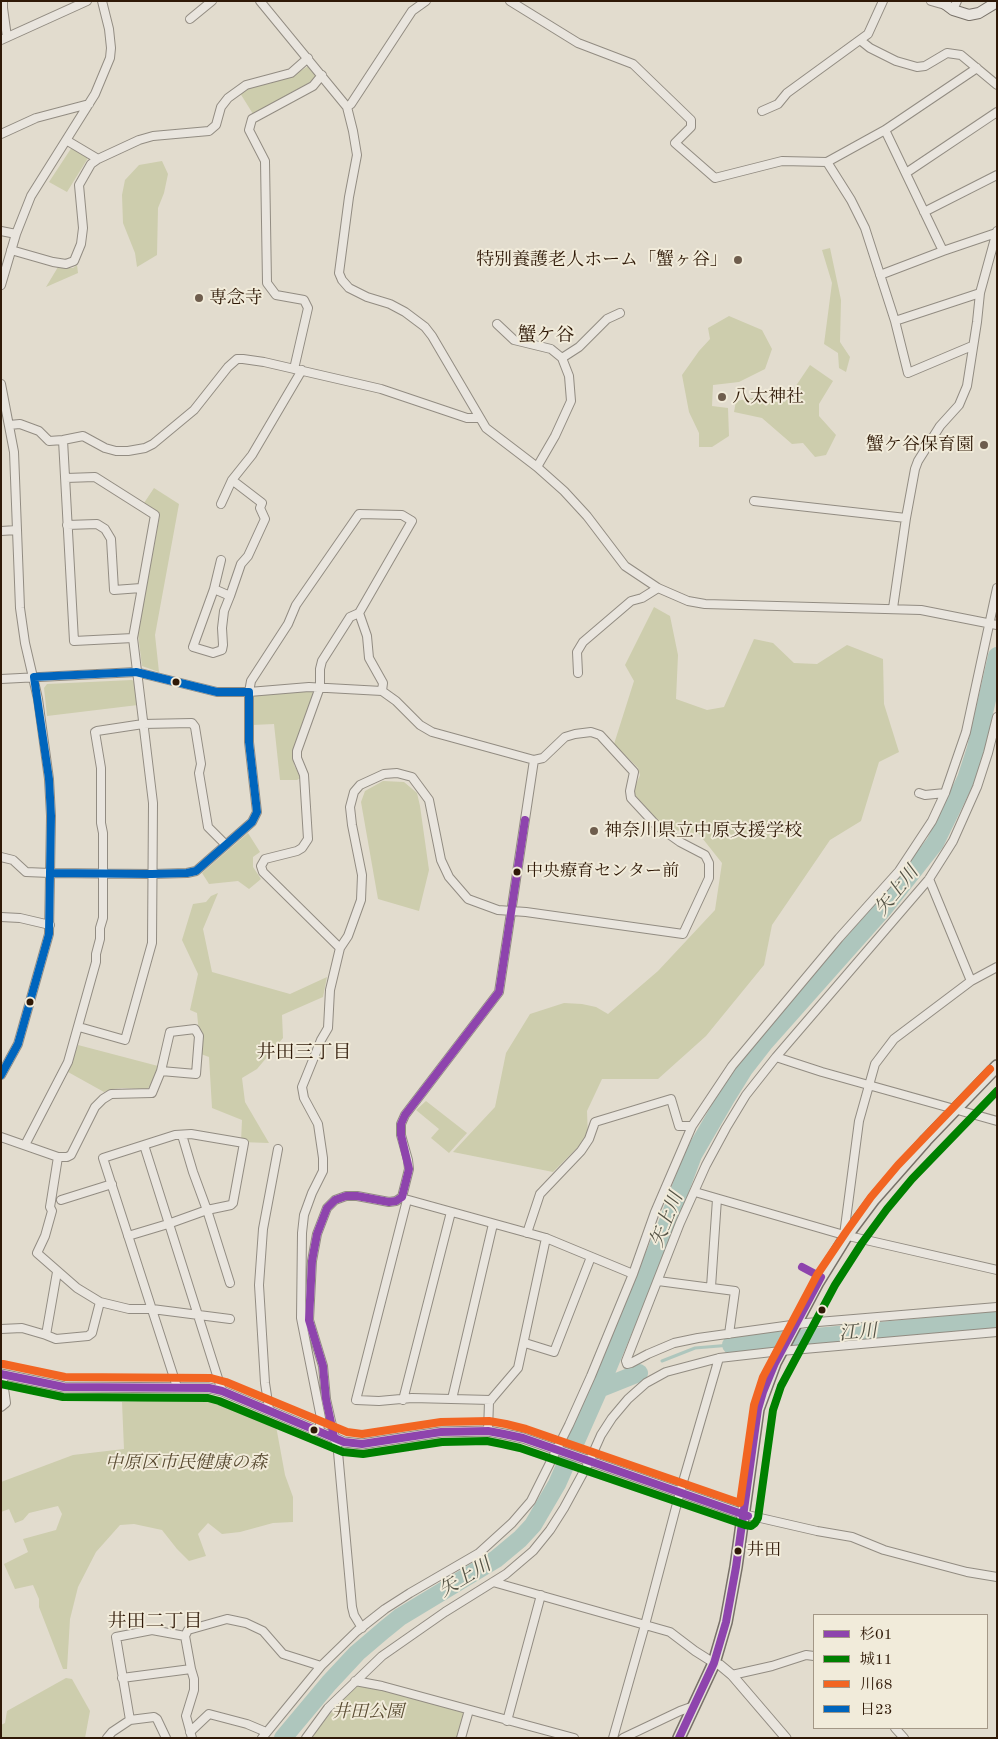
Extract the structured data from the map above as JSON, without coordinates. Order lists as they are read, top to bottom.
{
  "districts": ["蟹ケ谷", "井田三丁目", "井田二丁目"],
  "water": ["矢上川", "江川"],
  "parks": ["中原区市民健康の森", "井田公園"],
  "places": [
    "特別養護老人ホーム「蟹ヶ谷」",
    "専念寺",
    "八太神社",
    "蟹ケ谷保育園",
    "神奈川県立中原支援学校",
    "中央療育センター前",
    "井田"
  ],
  "lines": [
    "transit line 日23",
    "transit line 杉01",
    "transit line 川68",
    "transit line 城11"
  ],
  "legend": [
    "杉01",
    "城11",
    "川68",
    "日23"
  ]
}
